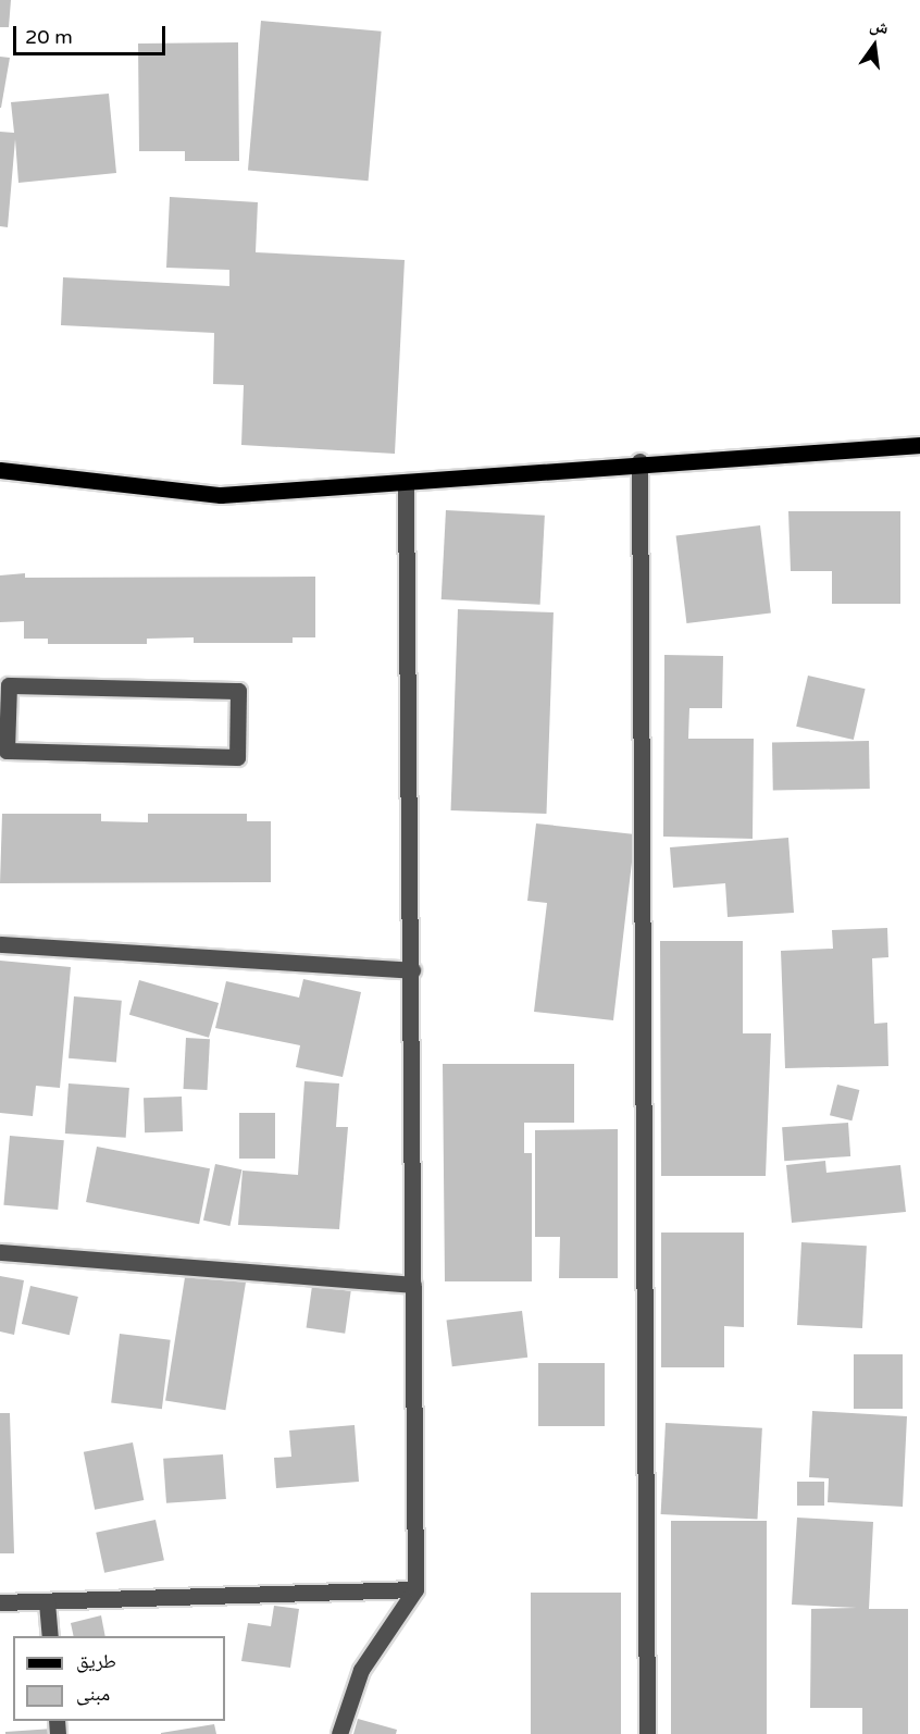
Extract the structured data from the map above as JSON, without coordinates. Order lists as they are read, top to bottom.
{
  "legend": ["طريق", "مبنى"],
  "scale_bar": "20 m",
  "north": "top"
}
